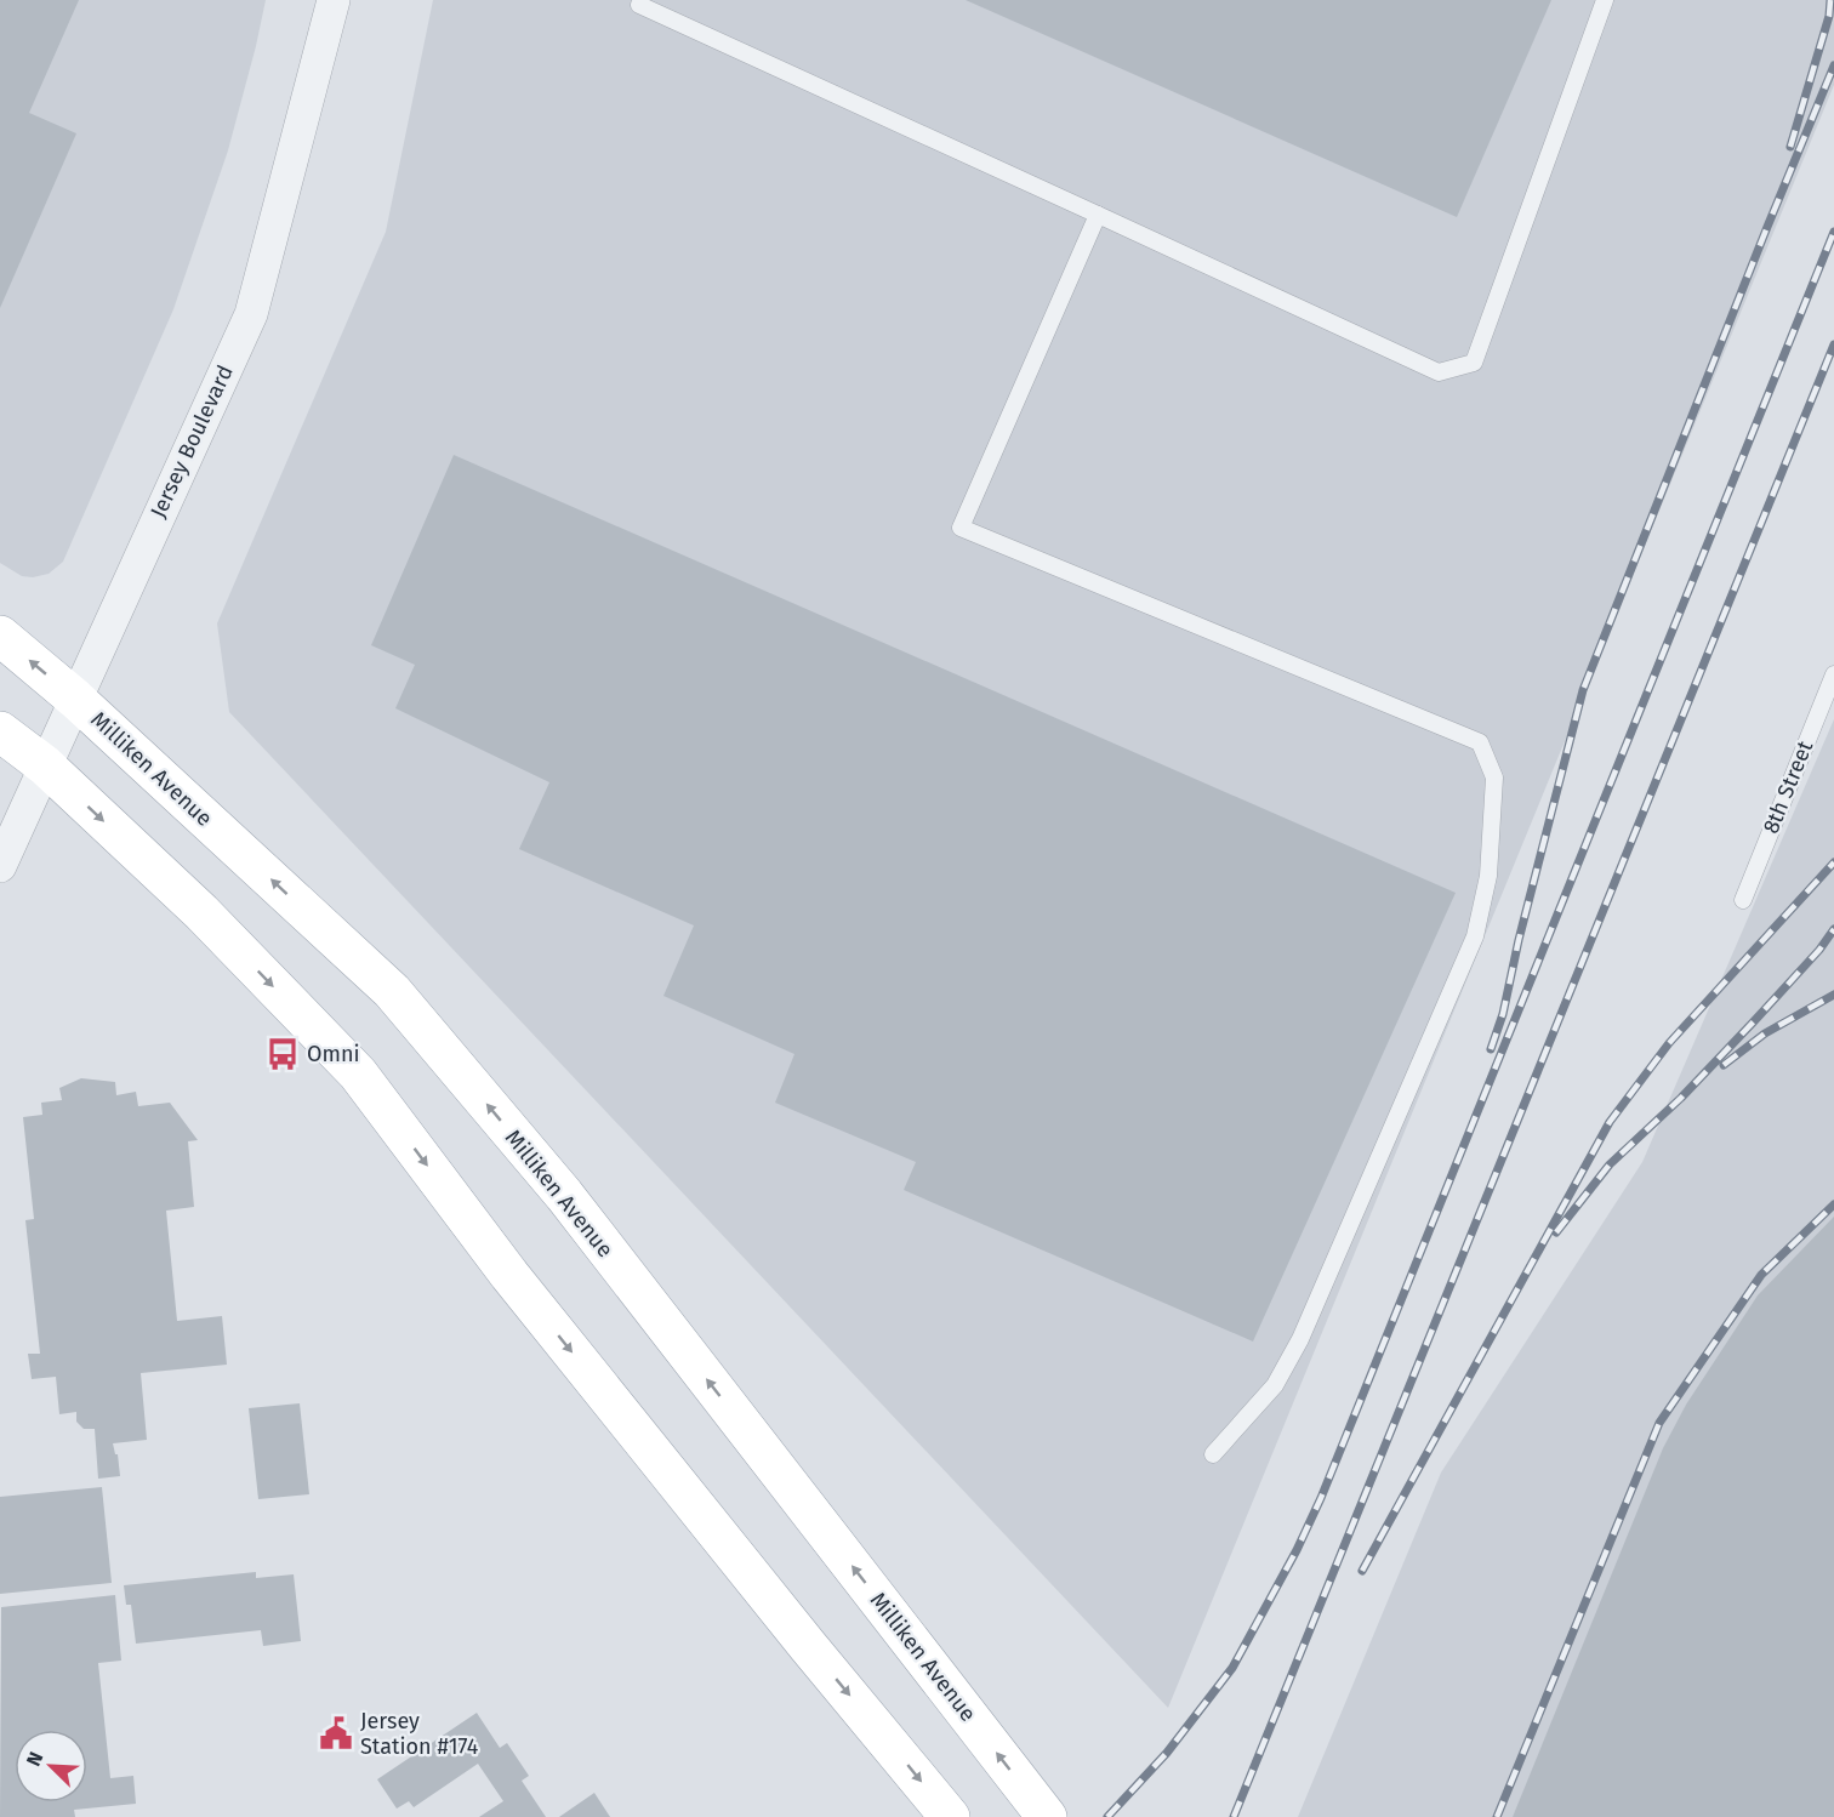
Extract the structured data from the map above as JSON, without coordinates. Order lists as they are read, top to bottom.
{
  "streets": {
    "main road": ["Milliken Avenue"],
    "street": ["Jersey Boulevard"],
    "lane": ["8th Street"]
  },
  "crossings": [
    ["Jersey Boulevard", "Milliken Avenue"]
  ],
  "places": {
    "bus stop": ["Omni"],
    "public building": ["Jersey Station #174"]
  },
  "north": "top left"
}
